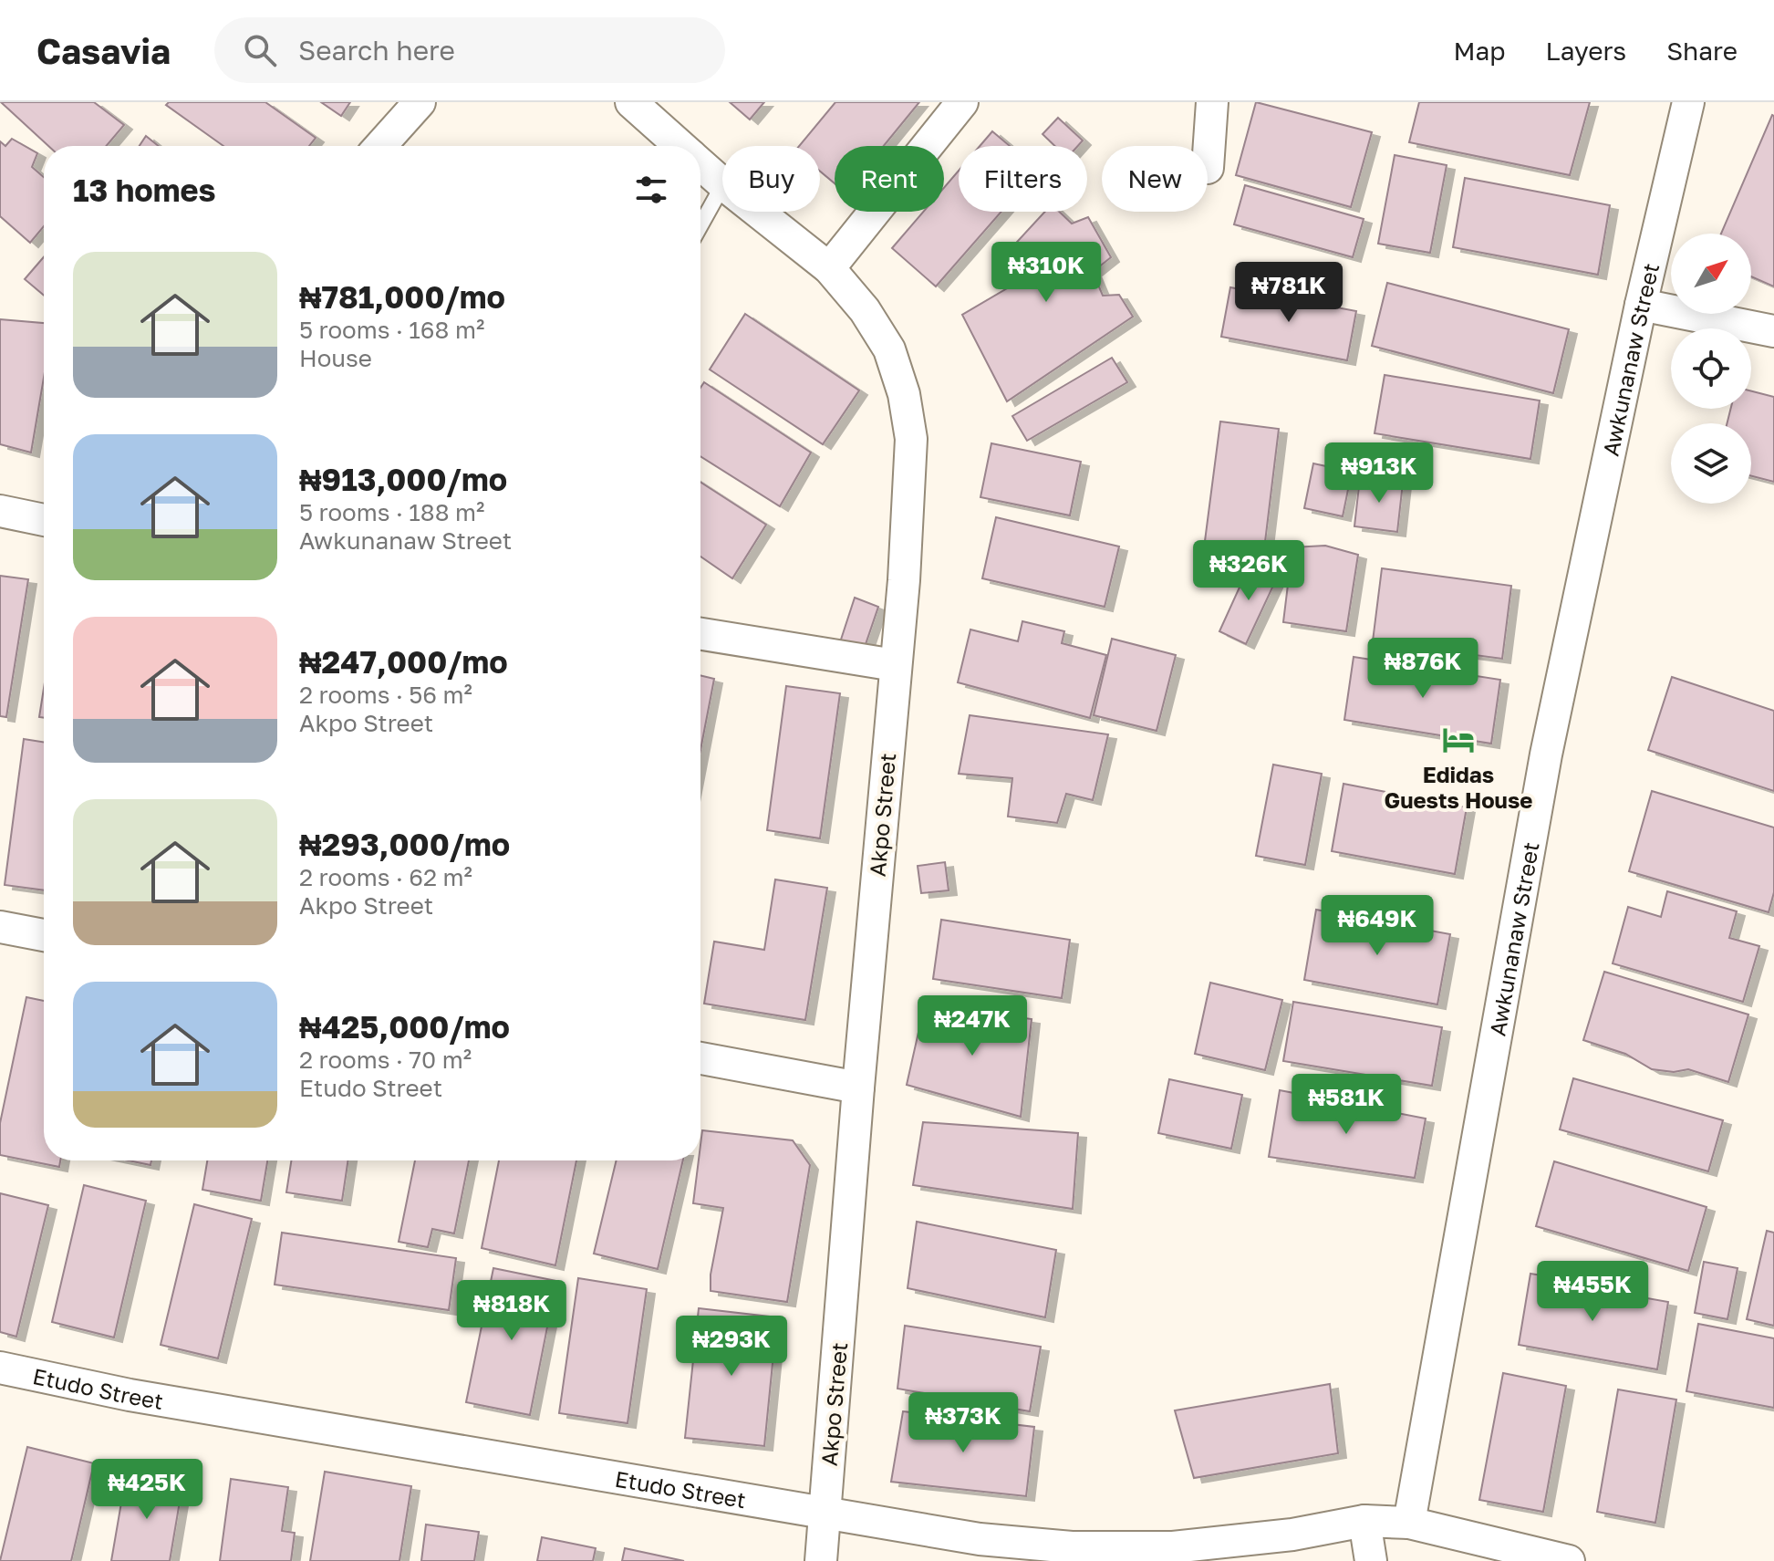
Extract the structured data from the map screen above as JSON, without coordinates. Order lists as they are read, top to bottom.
{
  "streets": {
    "street": ["Awkunanaw Street", "Akpo Street", "Etudo Street"]
  },
  "crossings": [
    ["Awkunanaw Street", "Etudo Street"],
    ["Akpo Street", "Etudo Street"]
  ],
  "places": {
    "hotel": ["Edidas Guests House"]
  },
  "north": "top right",
  "page": {
    "header": "Casavia",
    "search": "Search here",
    "nav": ["Map", "Layers", "Share"],
    "chip": [
      "Buy",
      "Rent",
      "Filters",
      "New"
    ],
    "heading": "13 homes",
    "list": [
      {
        "name": "₦781,000/mo",
        "note": "5 rooms · 168 m² · House"
      },
      {
        "name": "₦913,000/mo",
        "note": "5 rooms · 188 m² · Awkunanaw Street"
      },
      {
        "name": "₦247,000/mo",
        "note": "2 rooms · 56 m² · Akpo Street"
      },
      {
        "name": "₦293,000/mo",
        "note": "2 rooms · 62 m² · Akpo Street"
      },
      {
        "name": "₦425,000/mo",
        "note": "2 rooms · 70 m² · Etudo Street"
      }
    ],
    "price": [
      "₦310K",
      "₦781K",
      "₦913K",
      "₦326K",
      "₦876K",
      "₦649K",
      "₦247K",
      "₦581K",
      "₦455K",
      "₦818K",
      "₦293K",
      "₦373K",
      "₦425K"
    ]
  }
}
